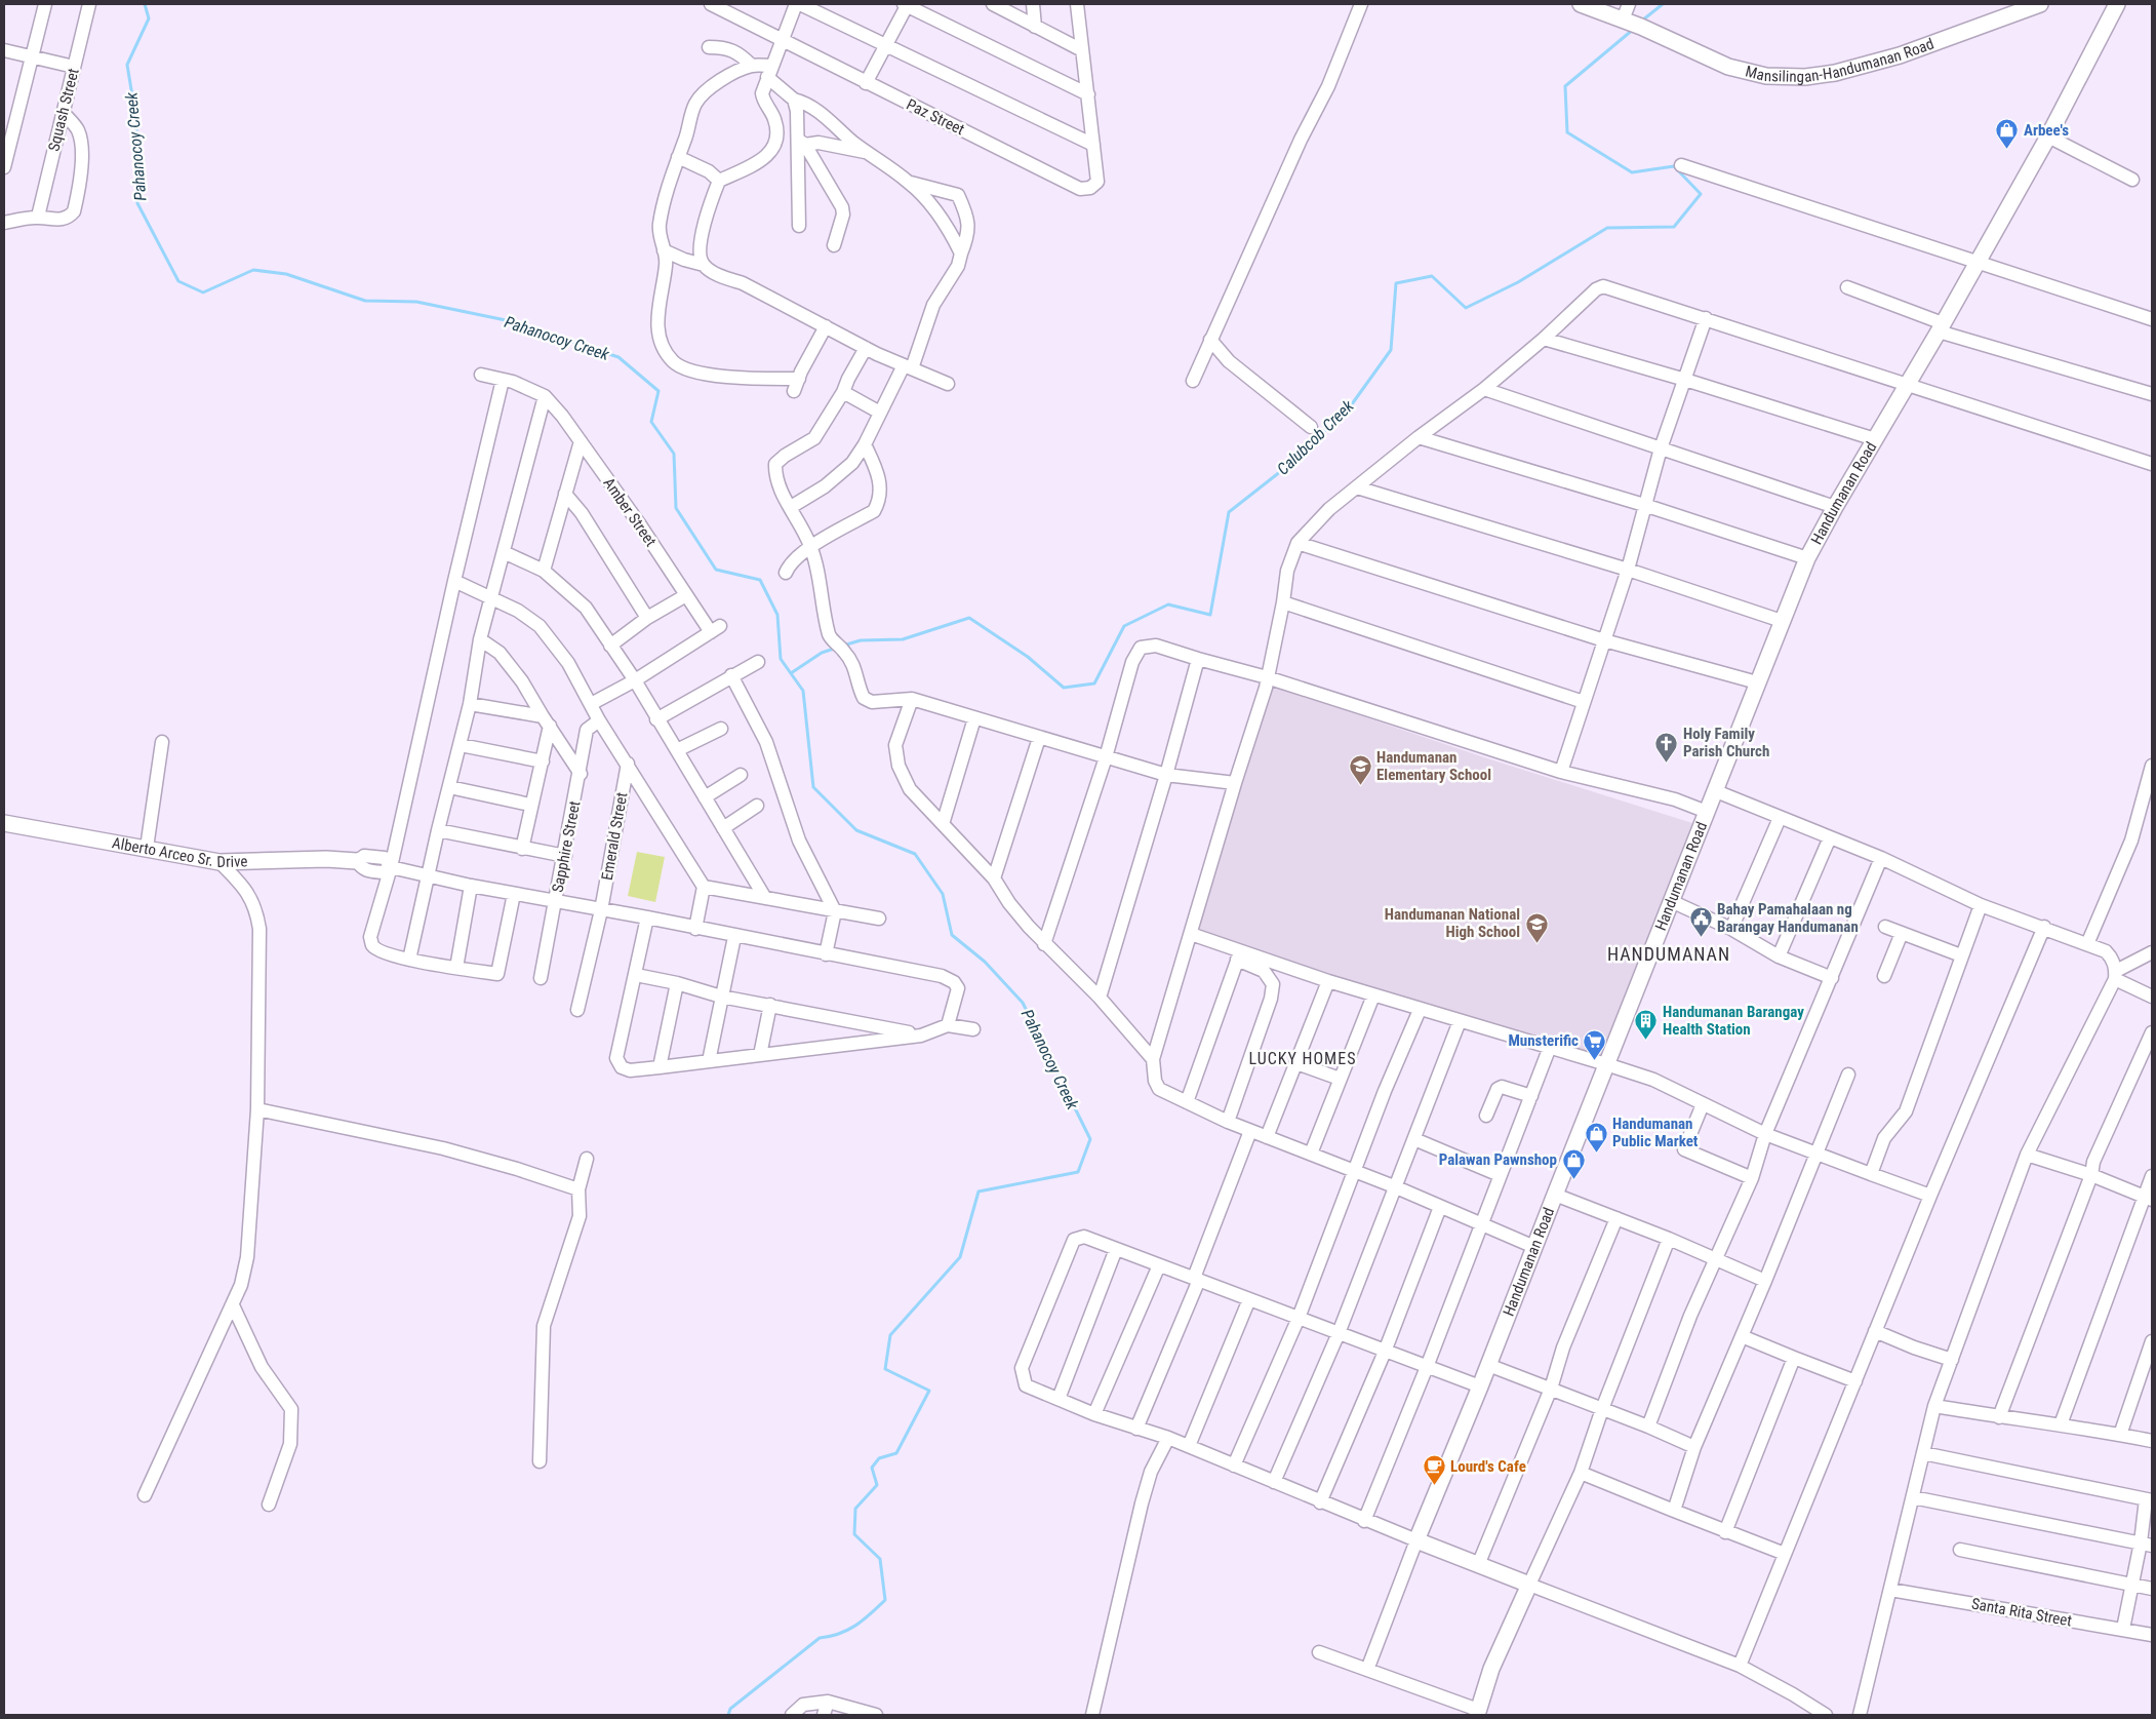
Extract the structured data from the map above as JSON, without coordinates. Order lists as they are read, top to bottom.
{
  "streets": {
    "street": [
      "Mansilingan-Handumanan Road",
      "Squash Street",
      "Paz Street",
      "Handumanan Road",
      "Amber Street",
      "Emerald Street",
      "Sapphire Street",
      "Alberto Arceo Sr. Drive",
      "Santa Rita Street"
    ]
  },
  "districts": ["HANDUMANAN", "LUCKY HOMES"],
  "water": ["Pahanocoy Creek", "Calubcob Creek"],
  "places": {
    "shop": ["Arbee's", "Handumanan Public Market", "Palawan Pawnshop"],
    "church": ["Holy Family Parish Church"],
    "school or university": ["Handumanan Elementary School", "Handumanan National High School"],
    "public building": ["Bahay Pamahalaan ng Barangay Handumanan"],
    "building": ["Handumanan Barangay Health Station"],
    "supermarket": ["Munsterific"],
    "cafe": ["Lourd's Cafe"]
  }
}
